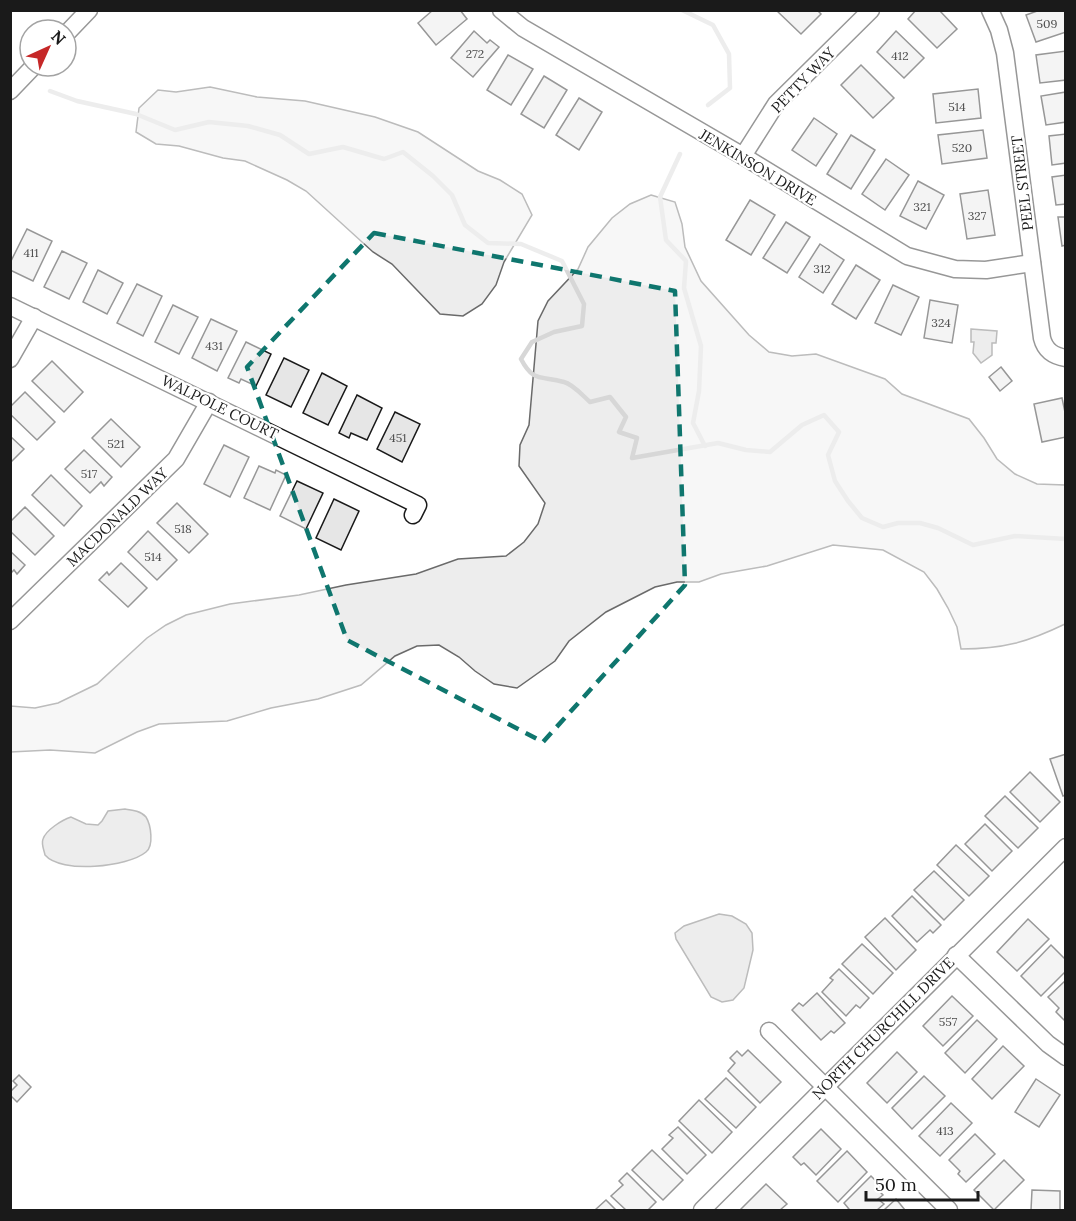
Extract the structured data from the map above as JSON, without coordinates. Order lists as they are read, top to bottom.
{
  "streets": {
    "street": [
      "PETTY WAY",
      "JENKINSON DRIVE",
      "PEEL STREET",
      "WALPOLE COURT",
      "MACDONALD WAY",
      "NORTH CHURCHILL DRIVE"
    ]
  },
  "crossings": [
    ["PETTY WAY", "JENKINSON DRIVE"],
    ["JENKINSON DRIVE", "PEEL STREET"],
    ["WALPOLE COURT", "MACDONALD WAY"]
  ],
  "house_numbers": [
    "509",
    "272",
    "412",
    "514",
    "520",
    "321",
    "327",
    "411",
    "312",
    "324",
    "431",
    "451",
    "521",
    "517",
    "518",
    "514",
    "557",
    "413"
  ],
  "scale_bar": "50 m",
  "north": "top right"
}
